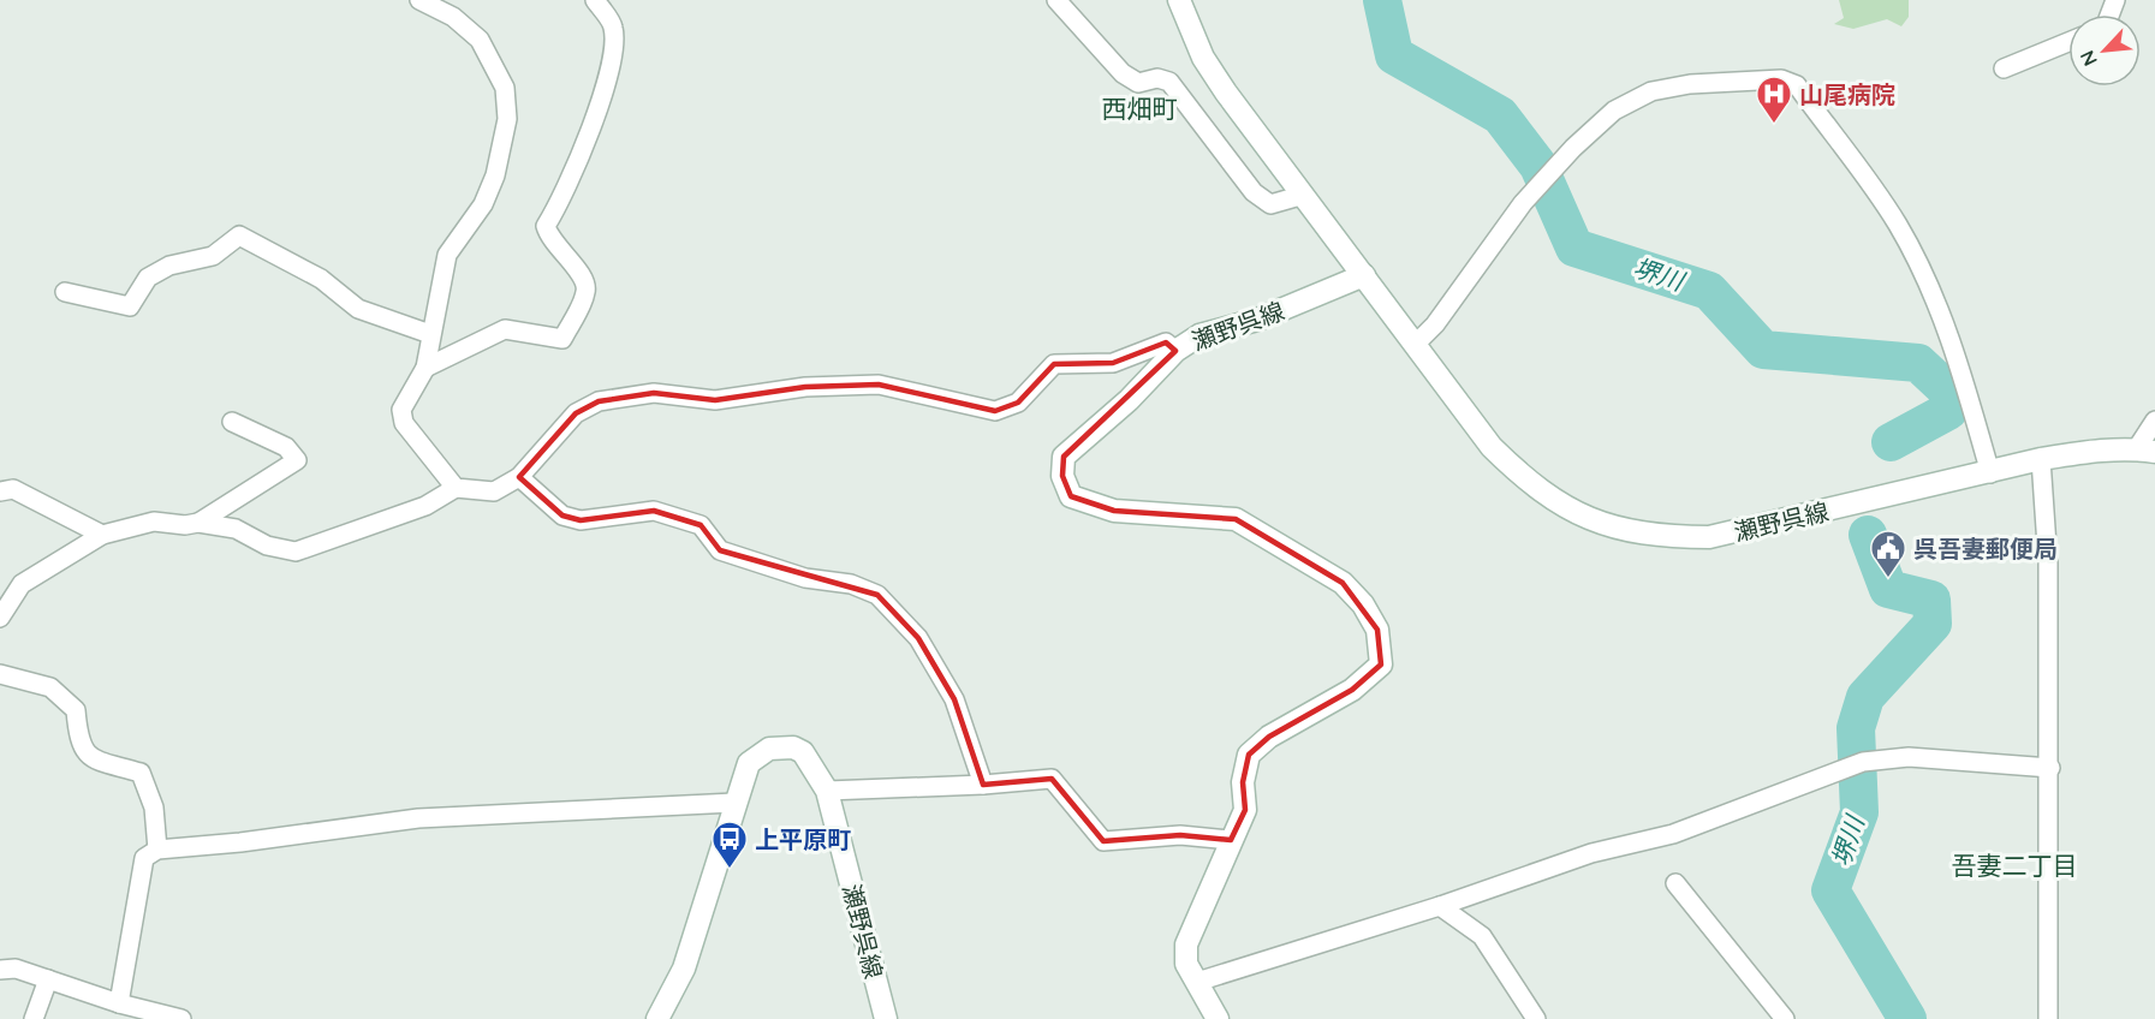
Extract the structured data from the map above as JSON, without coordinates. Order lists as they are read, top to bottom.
{
  "streets": {
    "main road": ["瀬野呉線"]
  },
  "districts": ["西畑町", "吾妻二丁目"],
  "water": ["堺川"],
  "places": {
    "hospital": ["山尾病院"],
    "public building": ["呉吾妻郵便局"],
    "bus stop": ["上平原町"]
  },
  "north": "bottom left"
}
